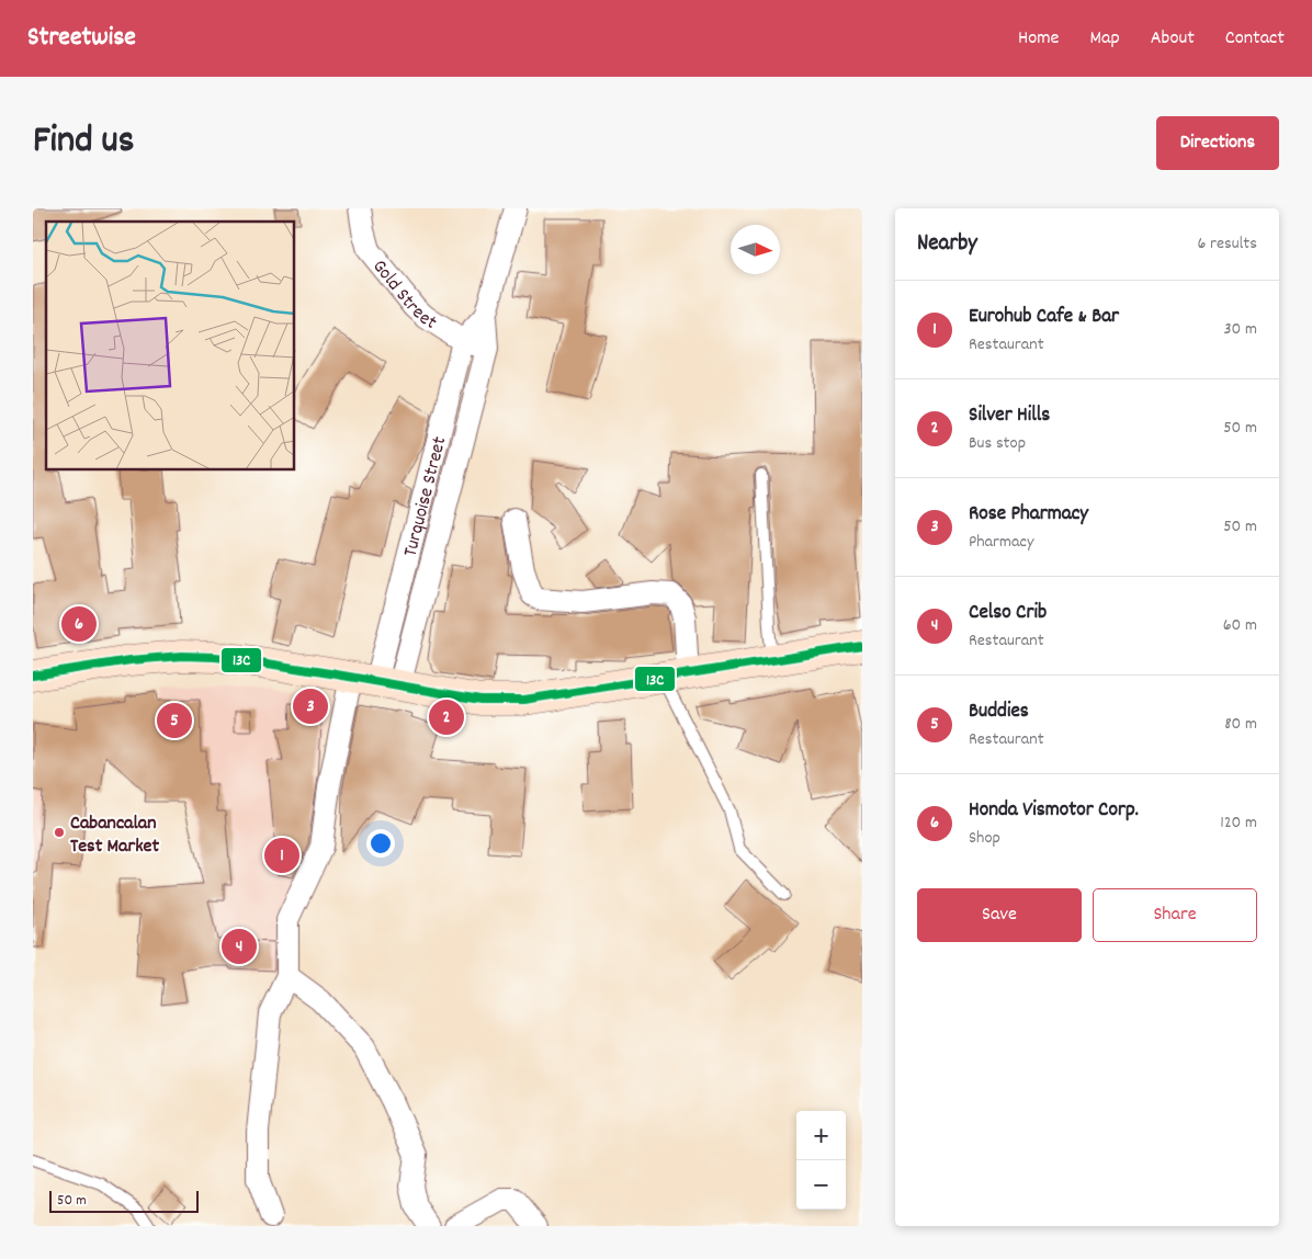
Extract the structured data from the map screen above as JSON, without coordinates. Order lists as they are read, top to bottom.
{
  "streets": {
    "street": ["Gold Street", "Turquoise Street"]
  },
  "crossings": [
    ["Gold Street", "Turquoise Street"]
  ],
  "places": ["Cabancalan Test Market"],
  "lines": ["transit line 13C"],
  "scale_bar": "50 m",
  "north": "right",
  "page": {
    "header": "Streetwise",
    "nav": [
      "Home",
      "Map",
      "About",
      "Contact"
    ],
    "title": "Find us",
    "buttons": [
      "Directions",
      ["Save", "Share"]
    ],
    "heading": ["Nearby", "6 results"],
    "list": [
      {
        "mark": "1",
        "name": "Eurohub Cafe & Bar",
        "note": "Restaurant",
        "value": "30 m"
      },
      {
        "mark": "2",
        "name": "Silver Hills",
        "note": "Bus stop",
        "value": "50 m"
      },
      {
        "mark": "3",
        "name": "Rose Pharmacy",
        "note": "Pharmacy",
        "value": "50 m"
      },
      {
        "mark": "4",
        "name": "Celso Crib",
        "note": "Restaurant",
        "value": "60 m"
      },
      {
        "mark": "5",
        "name": "Buddies",
        "note": "Restaurant",
        "value": "80 m"
      },
      {
        "mark": "6",
        "name": "Honda Vismotor Corp.",
        "note": "Shop",
        "value": "120 m"
      }
    ],
    "pins": [
      "6",
      "3",
      "2",
      "5",
      "1",
      "4"
    ],
    "map_buttons": ["+", "−"],
    "scale": "50 m"
  }
}
